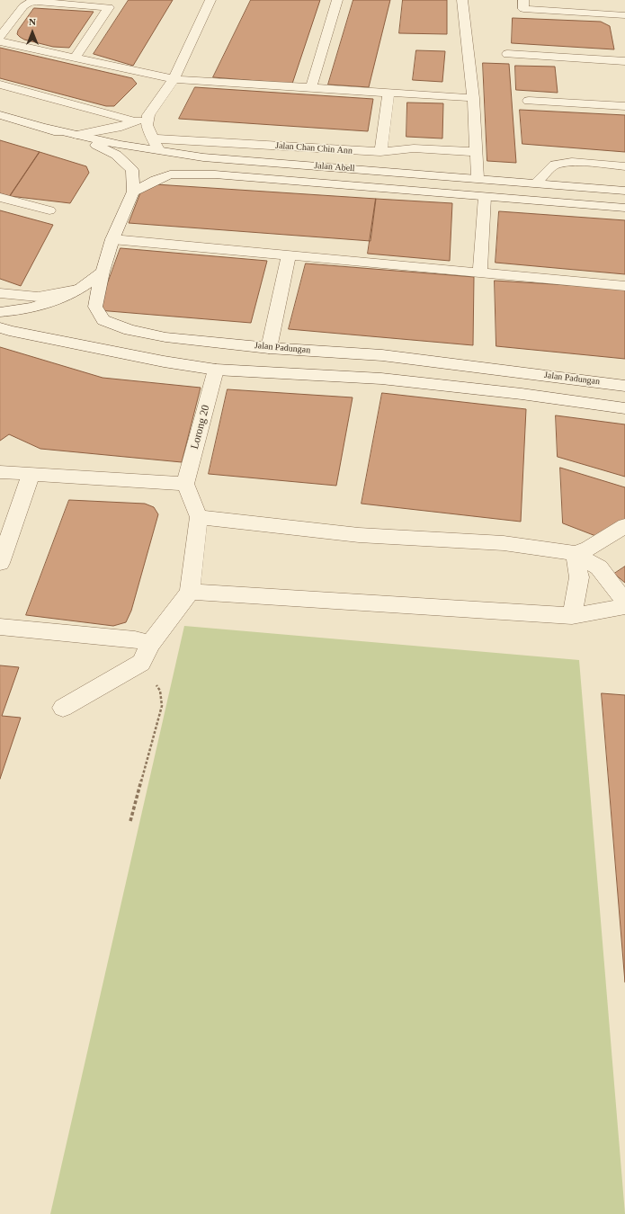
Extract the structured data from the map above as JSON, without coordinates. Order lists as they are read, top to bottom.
{
  "streets": {
    "main road": [
      "Jalan Chan Chin Ann",
      "Jalan Abell",
      "Jalan Padungan",
      "Lorong 20"
    ]
  },
  "crossings": [
    ["Jalan Abell", "Jalan Padungan"]
  ],
  "north": "top"
}
